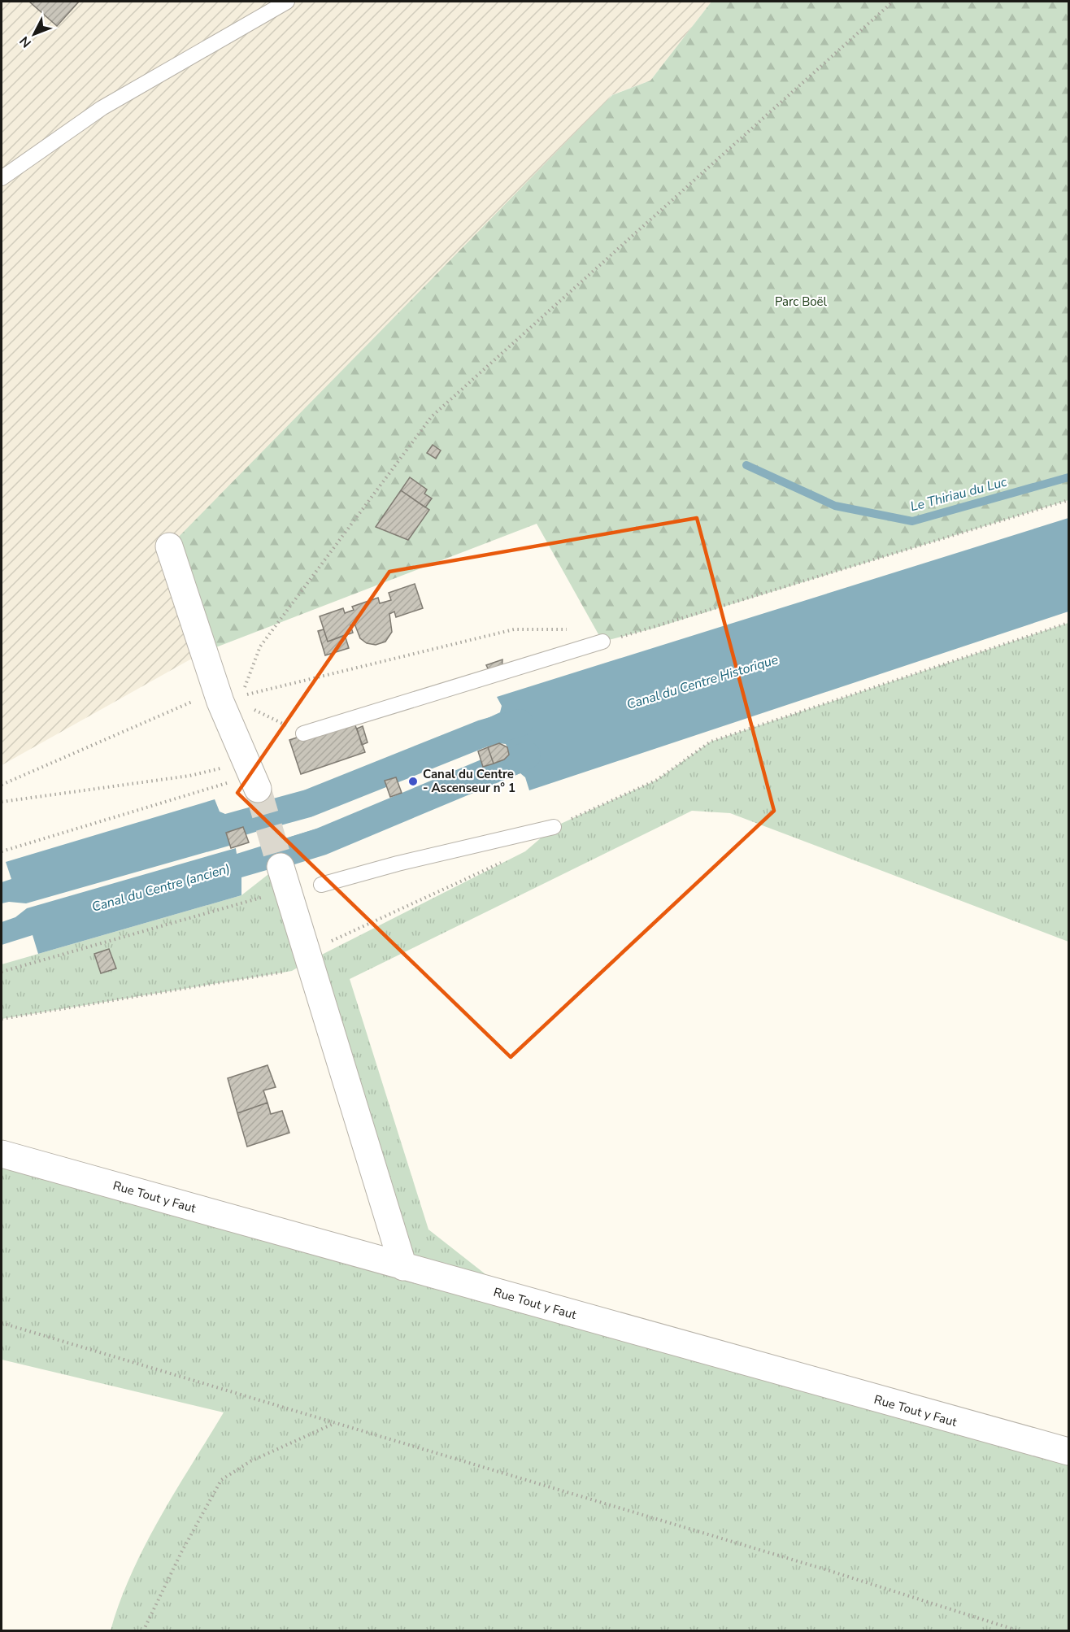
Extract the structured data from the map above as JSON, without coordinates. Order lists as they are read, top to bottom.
{
  "streets": {
    "street": ["Rue Tout y Faut"]
  },
  "water": ["Le Thiriau du Luc", "Canal du Centre Historique", "Canal du Centre (ancien)"],
  "parks": ["Parc Boël"],
  "places": ["Canal du Centre - Ascenseur n° 1"],
  "north": "bottom left"
}
